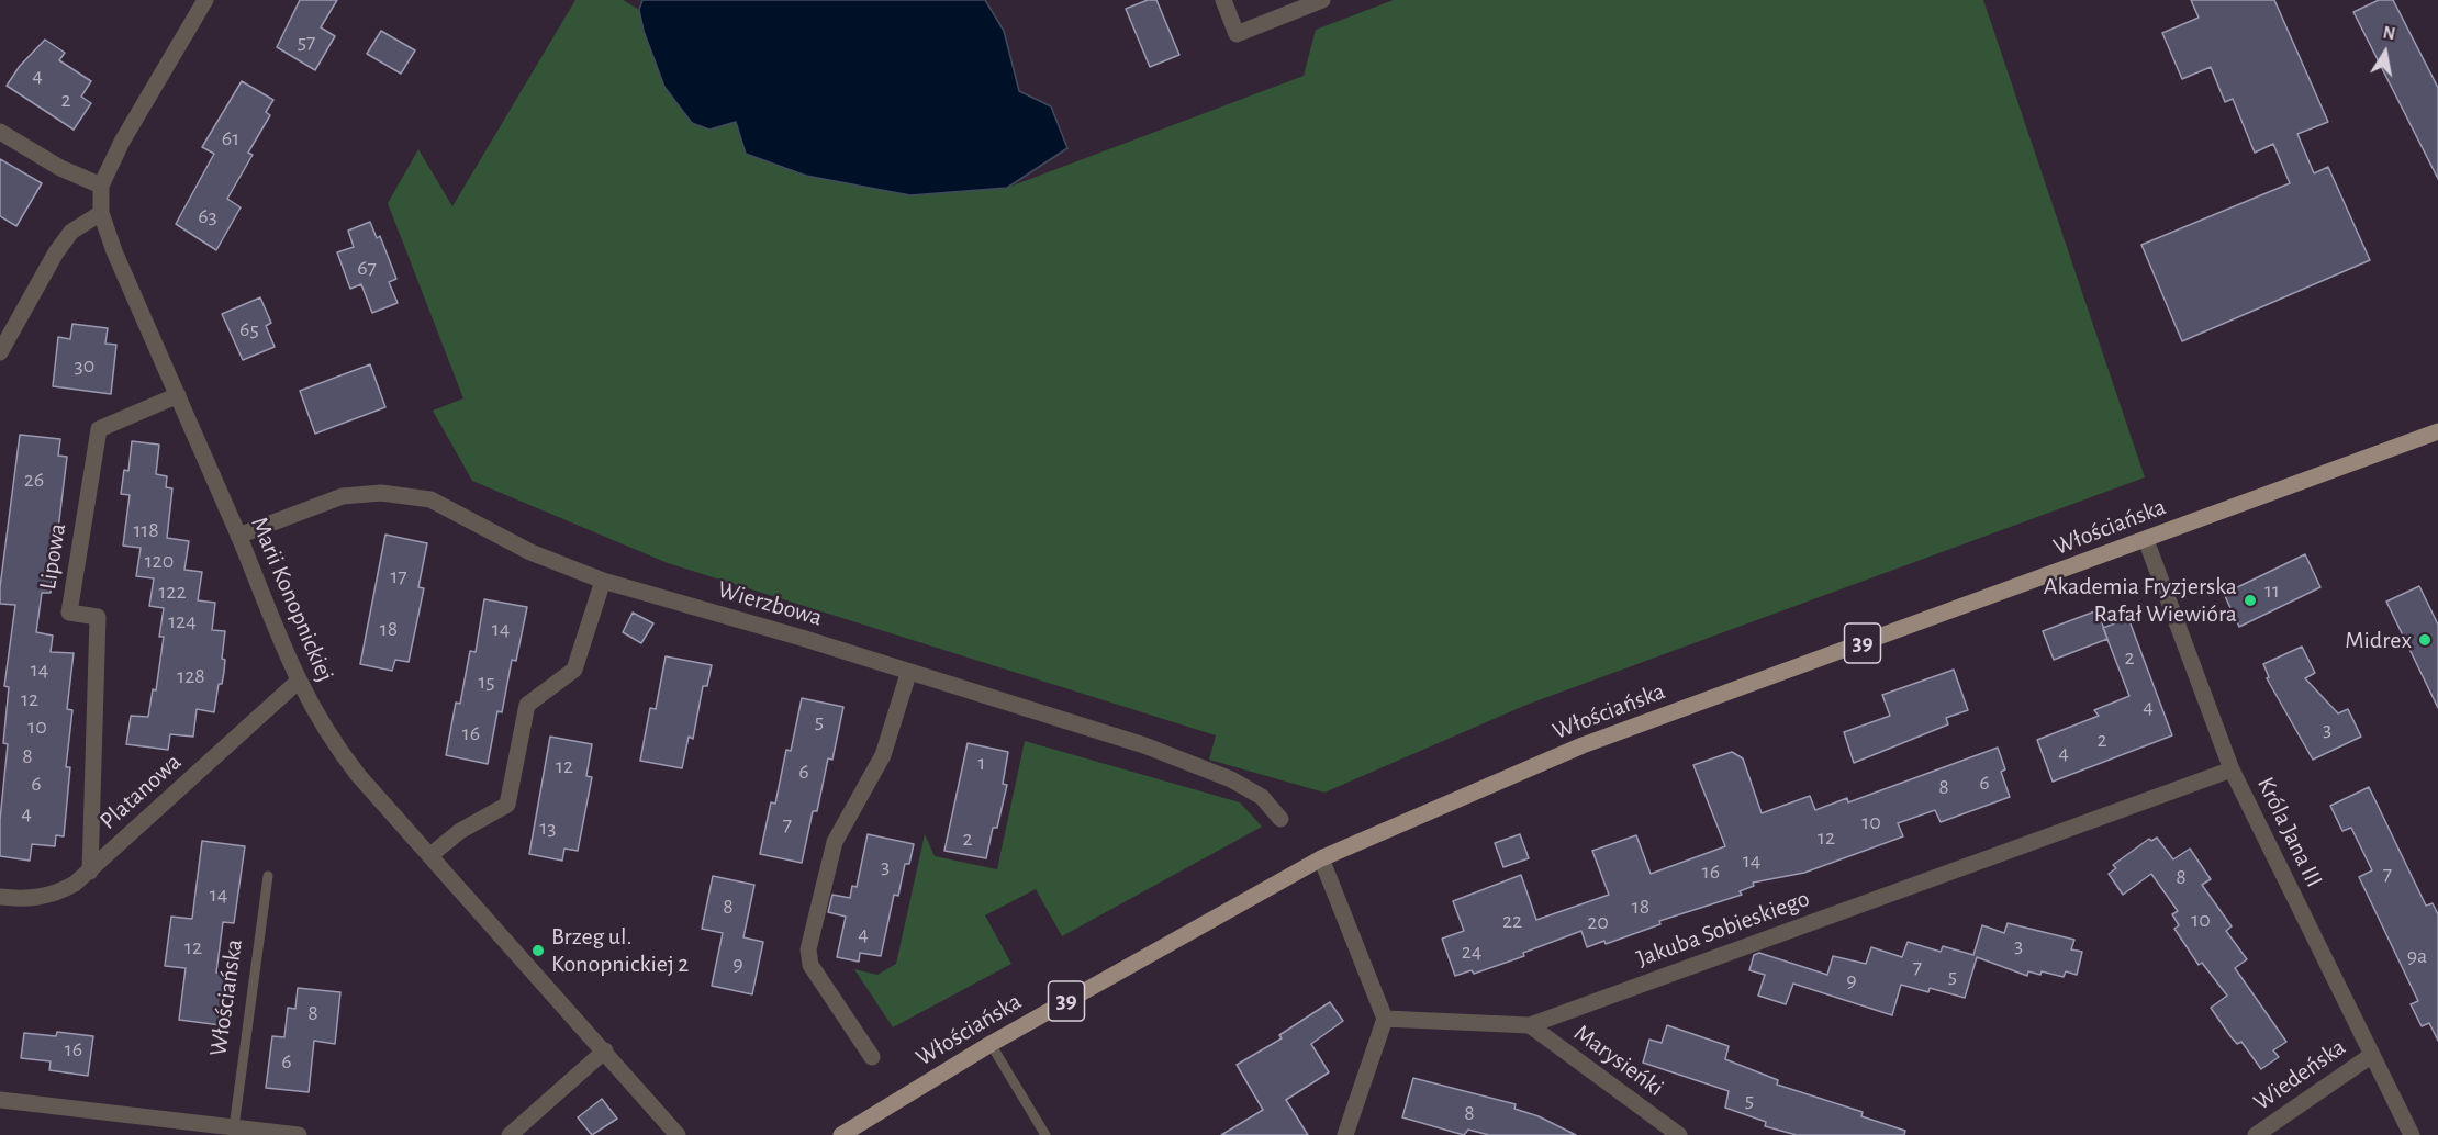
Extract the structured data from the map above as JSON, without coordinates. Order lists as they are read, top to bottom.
{
  "streets": {
    "main road": ["Włościańska", "39"],
    "street": [
      "Lipowa",
      "Marii Konopnickiej",
      "Wierzbowa",
      "Platanowa",
      "Króla Jana III",
      "Jakuba Sobieskiego",
      "Marysieńki",
      "Wiedeńska"
    ]
  },
  "crossings": [
    ["Włościańska", "Króla Jana III"],
    ["Lipowa", "Marii Konopnickiej"],
    ["Lipowa", "Platanowa"],
    ["Marii Konopnickiej", "Wierzbowa"],
    ["Marii Konopnickiej", "Platanowa"],
    ["Króla Jana III", "Jakuba Sobieskiego"],
    ["Króla Jana III", "Wiedeńska"],
    ["Jakuba Sobieskiego", "Marysieńki"]
  ],
  "places": ["Akademia Fryzjerska Rafał Wiewióra", "Midrex", "Brzeg ul. Konopnickiej 2"],
  "house_numbers": [
    "57",
    "4",
    "2",
    "61",
    "63",
    "67",
    "65",
    "30",
    "26",
    "118",
    "120",
    "17",
    "11",
    "122",
    "124",
    "18",
    "14",
    "2",
    "14",
    "128",
    "15",
    "12",
    "4",
    "5",
    "10",
    "3",
    "16",
    "2",
    "4",
    "8",
    "1",
    "12",
    "6",
    "6",
    "6",
    "8",
    "4",
    "10",
    "7",
    "13",
    "12",
    "2",
    "14",
    "3",
    "16",
    "7",
    "8",
    "14",
    "8",
    "18",
    "10",
    "22",
    "20",
    "4",
    "3",
    "12",
    "24",
    "9a",
    "9",
    "7",
    "5",
    "9",
    "8",
    "16",
    "6",
    "5",
    "8"
  ],
  "north": "top"
}
